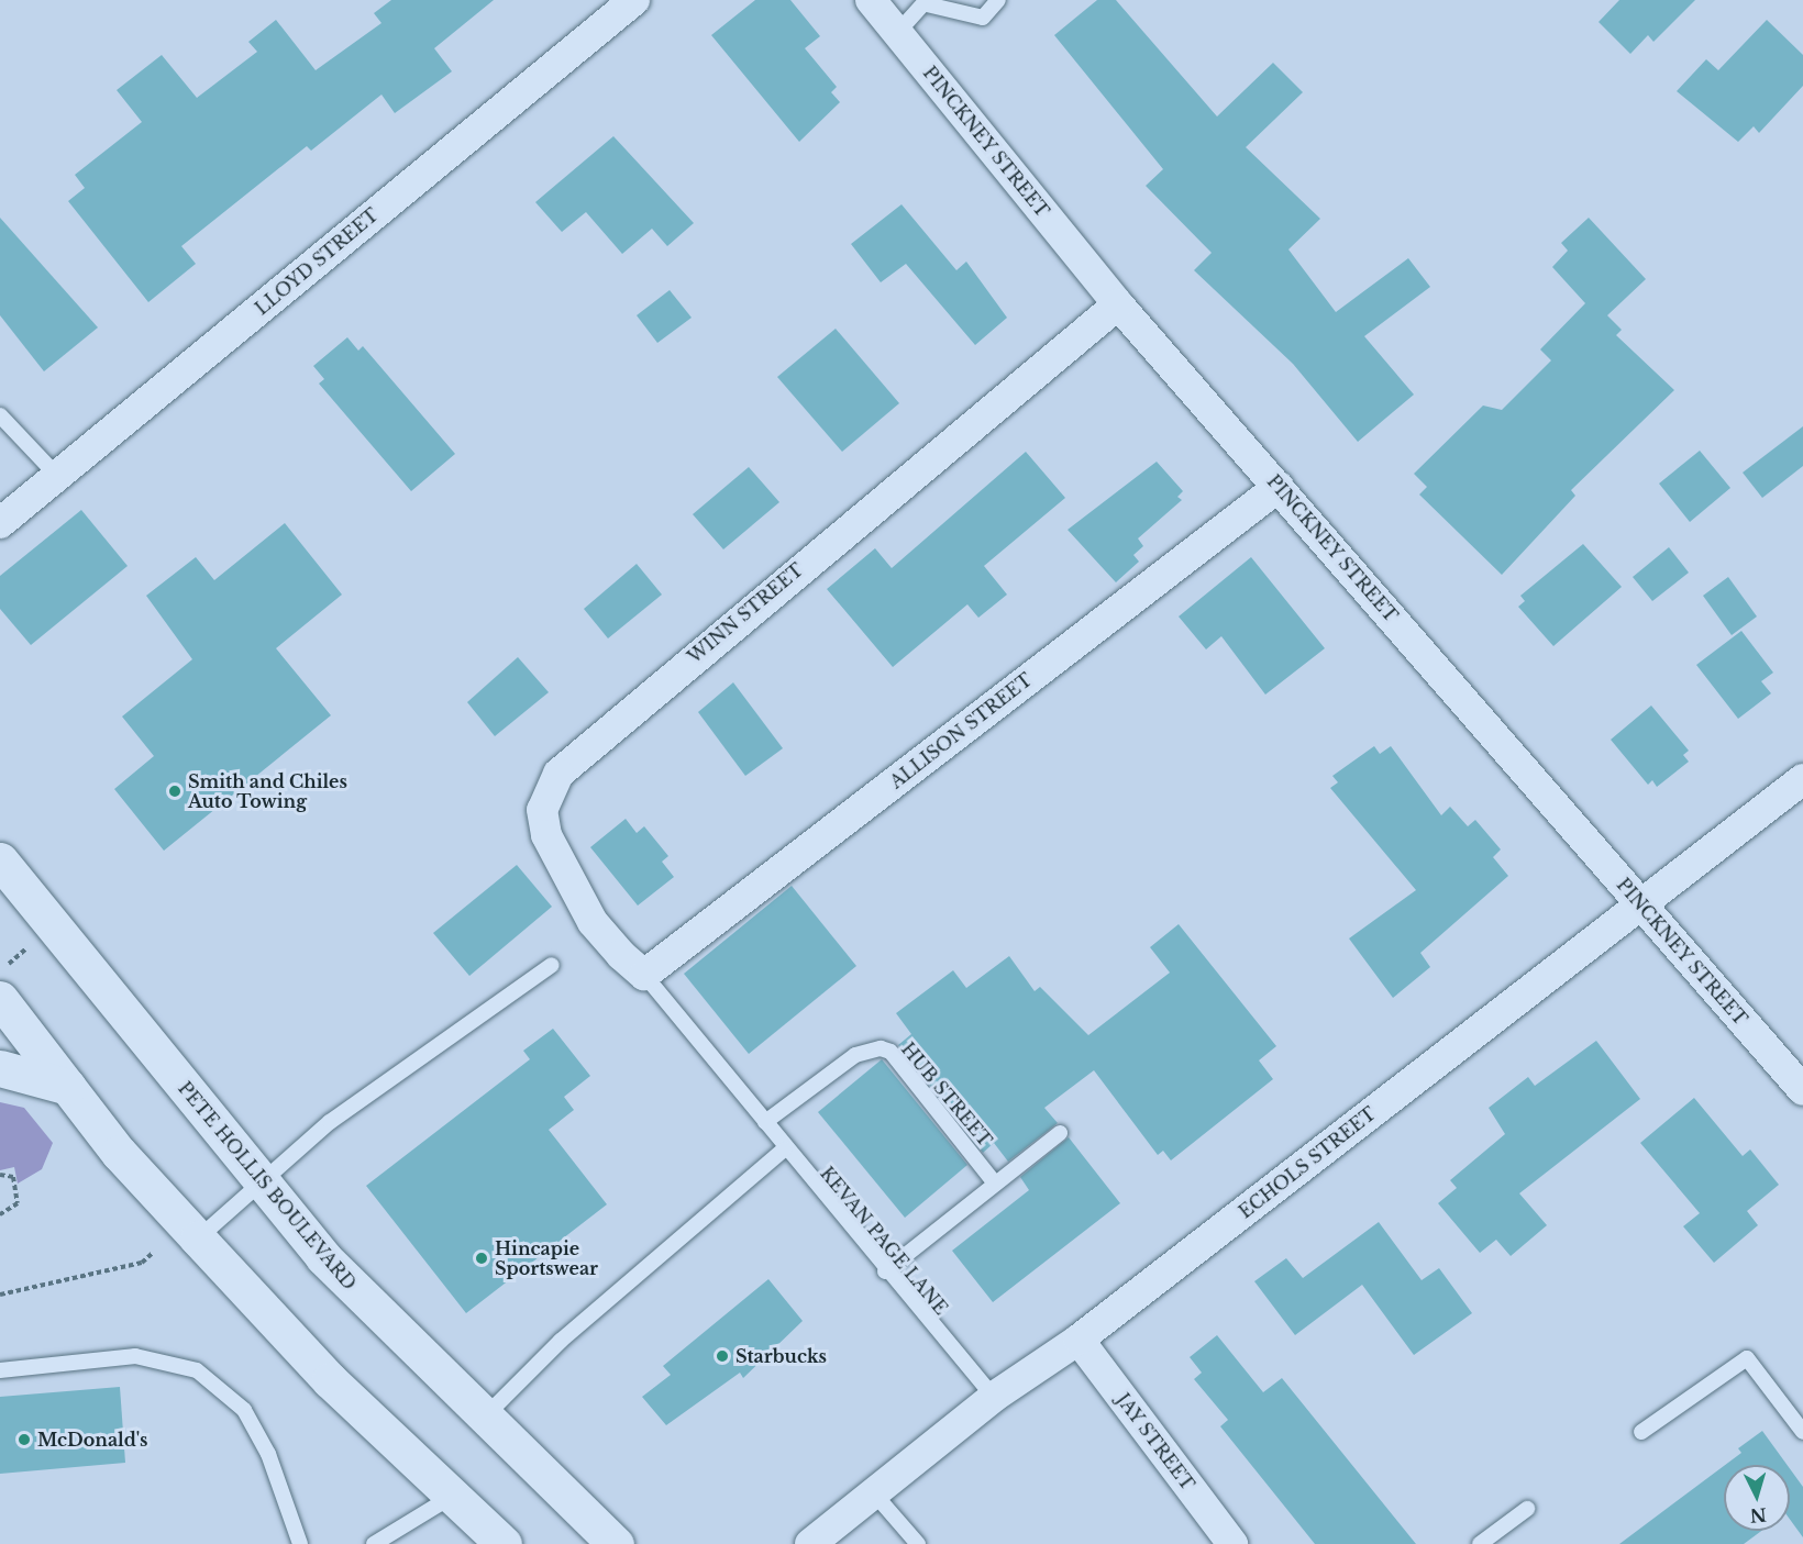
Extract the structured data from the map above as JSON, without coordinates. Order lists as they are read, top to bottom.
{
  "streets": {
    "main road": ["PETE HOLLIS BOULEVARD"],
    "street": [
      "PINCKNEY STREET",
      "LLOYD STREET",
      "WINN STREET",
      "ALLISON STREET",
      "ECHOLS STREET",
      "JAY STREET"
    ],
    "lane": ["HUB STREET", "KEVAN PAGE LANE"]
  },
  "crossings": [
    ["PINCKNEY STREET", "WINN STREET"],
    ["PINCKNEY STREET", "ALLISON STREET"],
    ["PINCKNEY STREET", "ECHOLS STREET"],
    ["WINN STREET", "ALLISON STREET"],
    ["WINN STREET", "KEVAN PAGE LANE"],
    ["ALLISON STREET", "KEVAN PAGE LANE"],
    ["HUB STREET", "KEVAN PAGE LANE"],
    ["ECHOLS STREET", "KEVAN PAGE LANE"],
    ["ECHOLS STREET", "JAY STREET"]
  ],
  "places": [
    "Smith and Chiles Auto Towing",
    "Hincapie Sportswear",
    "Starbucks",
    "McDonald's"
  ],
  "north": "bottom"
}
